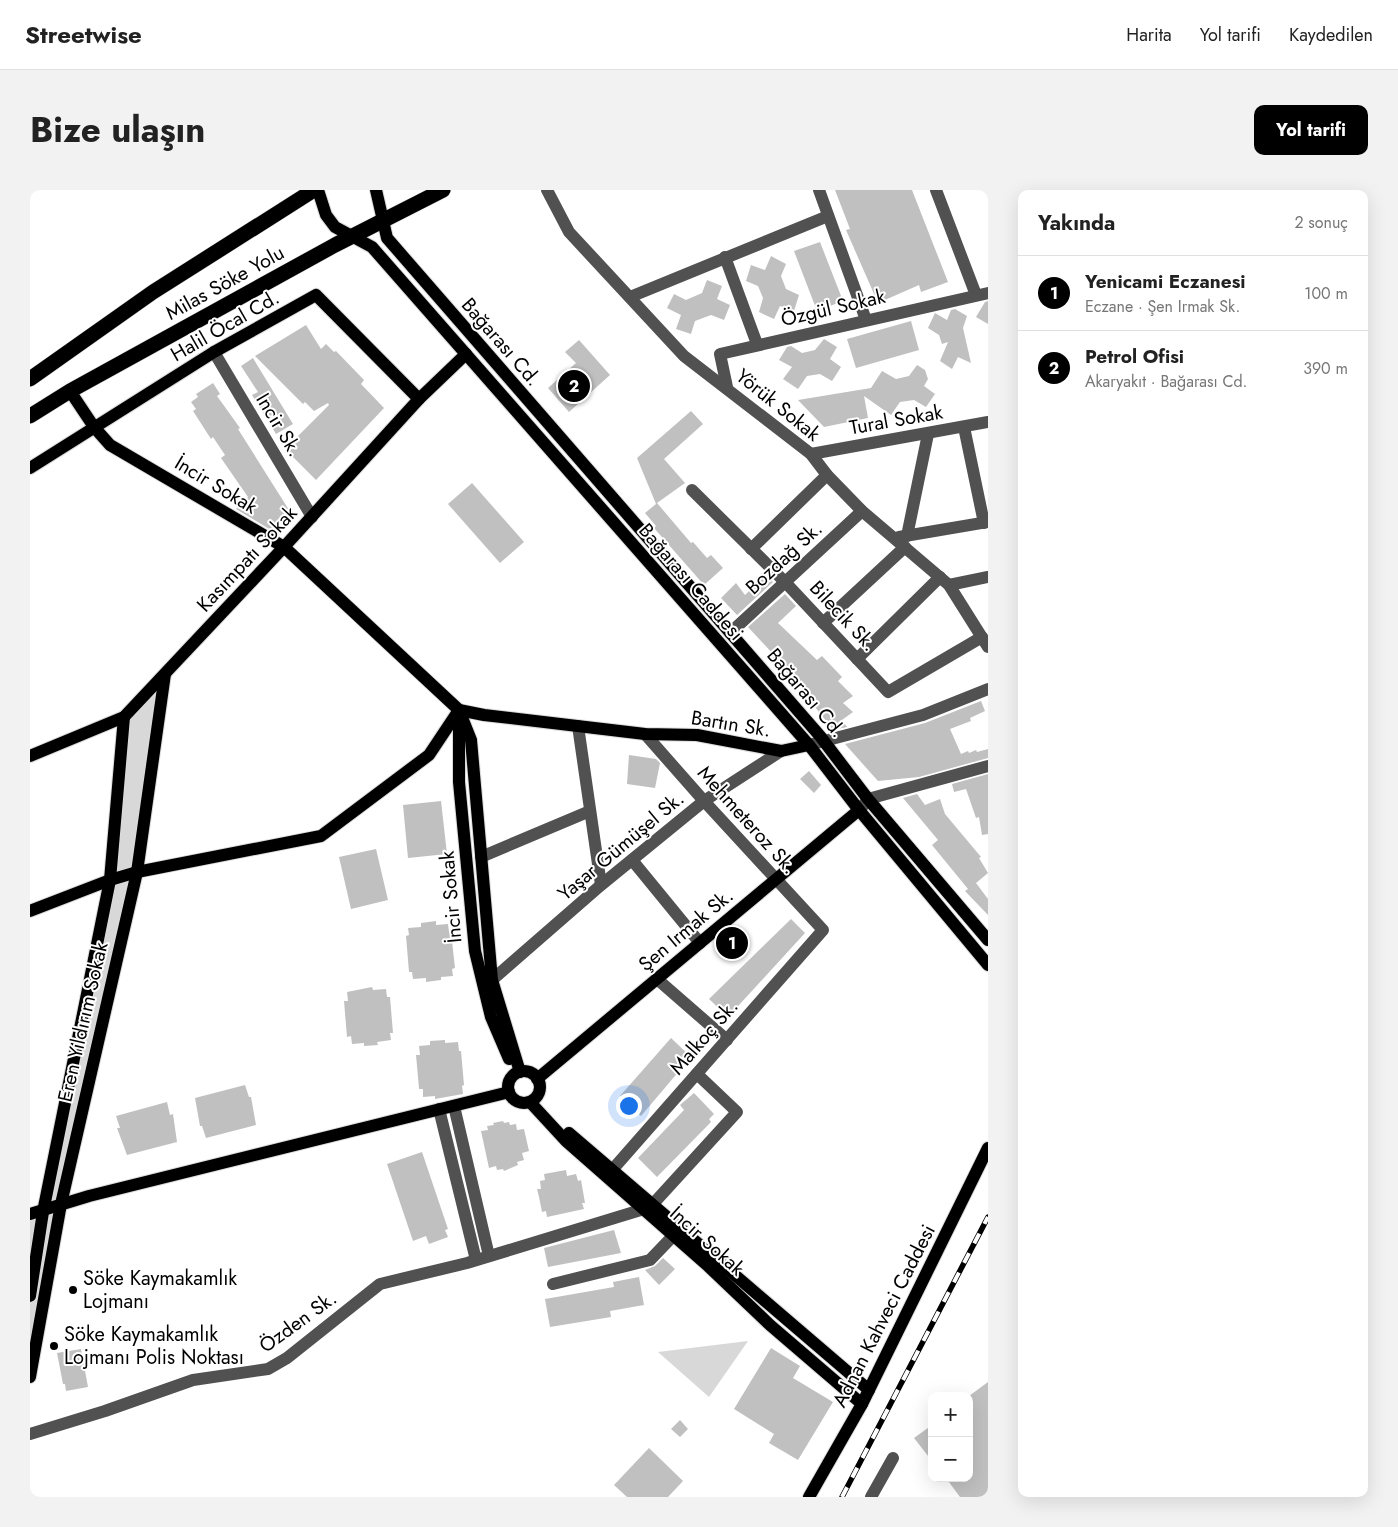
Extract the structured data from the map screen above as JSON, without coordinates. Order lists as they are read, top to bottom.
{
  "streets": {
    "highway": ["Milas Söke Yolu"],
    "main road": [
      "Halil Öcal Cd.",
      "Bağarası Cd.",
      "İncir Sokak",
      "Kasımpatı Sokak",
      "Bağarası Caddesi",
      "Bartın Sk.",
      "Şen Irmak Sk.",
      "Eren Yıldırım Sokak",
      "Adnan Kahveci Caddesi"
    ],
    "street": [
      "Özgül Sokak",
      "Yörük Sokak",
      "Tural Sokak",
      "Incir Sk.",
      "Bozdağ Sk.",
      "Bilecik Sk.",
      "Mehmeteroz Sk.",
      "Yaşar Gümüşel Sk.",
      "Malkoç Sk.",
      "Özden Sk."
    ]
  },
  "crossings": [
    ["Milas Söke Yolu", "Bağarası Cd."],
    ["Milas Söke Yolu", "İncir Sokak"],
    ["Milas Söke Yolu", "Bağarası Caddesi"],
    ["Özgül Sokak", "Yörük Sokak"],
    ["Halil Öcal Cd.", "Incir Sk."],
    ["Halil Öcal Cd.", "İncir Sokak"],
    ["Halil Öcal Cd.", "Kasımpatı Sokak"],
    ["Bağarası Cd.", "Bozdağ Sk."],
    ["Bağarası Cd.", "Bartın Sk."],
    ["Yörük Sokak", "Tural Sokak"],
    ["Yörük Sokak", "Bozdağ Sk."],
    ["Yörük Sokak", "Bilecik Sk."],
    ["Incir Sk.", "Kasımpatı Sokak"],
    ["İncir Sokak", "Kasımpatı Sokak"],
    ["İncir Sokak", "Bartın Sk."],
    ["İncir Sokak", "Yaşar Gümüşel Sk."],
    ["İncir Sokak", "Şen Irmak Sk."],
    ["İncir Sokak", "Malkoç Sk."],
    ["İncir Sokak", "Adnan Kahveci Caddesi"],
    ["Bozdağ Sk.", "Bilecik Sk."],
    ["Kasımpatı Sokak", "Bağarası Caddesi"],
    ["Kasımpatı Sokak", "Eren Yıldırım Sokak"],
    ["Bağarası Caddesi", "Bartın Sk."],
    ["Bağarası Caddesi", "Şen Irmak Sk."],
    ["Bartın Sk.", "Mehmeteroz Sk."],
    ["Bartın Sk.", "Yaşar Gümüşel Sk."],
    ["Mehmeteroz Sk.", "Yaşar Gümüşel Sk."],
    ["Mehmeteroz Sk.", "Şen Irmak Sk."],
    ["Mehmeteroz Sk.", "Malkoç Sk."]
  ],
  "places": ["Söke Kaymakamlık Lojmanı", "Söke Kaymakamlık Lojmanı Polis Noktası"],
  "page": {
    "header": "Streetwise",
    "nav": ["Harita", "Yol tarifi", "Kaydedilen"],
    "title": "Bize ulaşın",
    "buttons": "Yol tarifi",
    "heading": ["Yakında", "2 sonuç"],
    "list": [
      {
        "mark": "1",
        "name": "Yenicami Eczanesi",
        "note": "Eczane · Şen Irmak Sk.",
        "value": "100 m"
      },
      {
        "mark": "2",
        "name": "Petrol Ofisi",
        "note": "Akaryakıt · Bağarası Cd.",
        "value": "390 m"
      }
    ],
    "pins": ["2", "1"],
    "map_buttons": ["+", "−"]
  }
}
